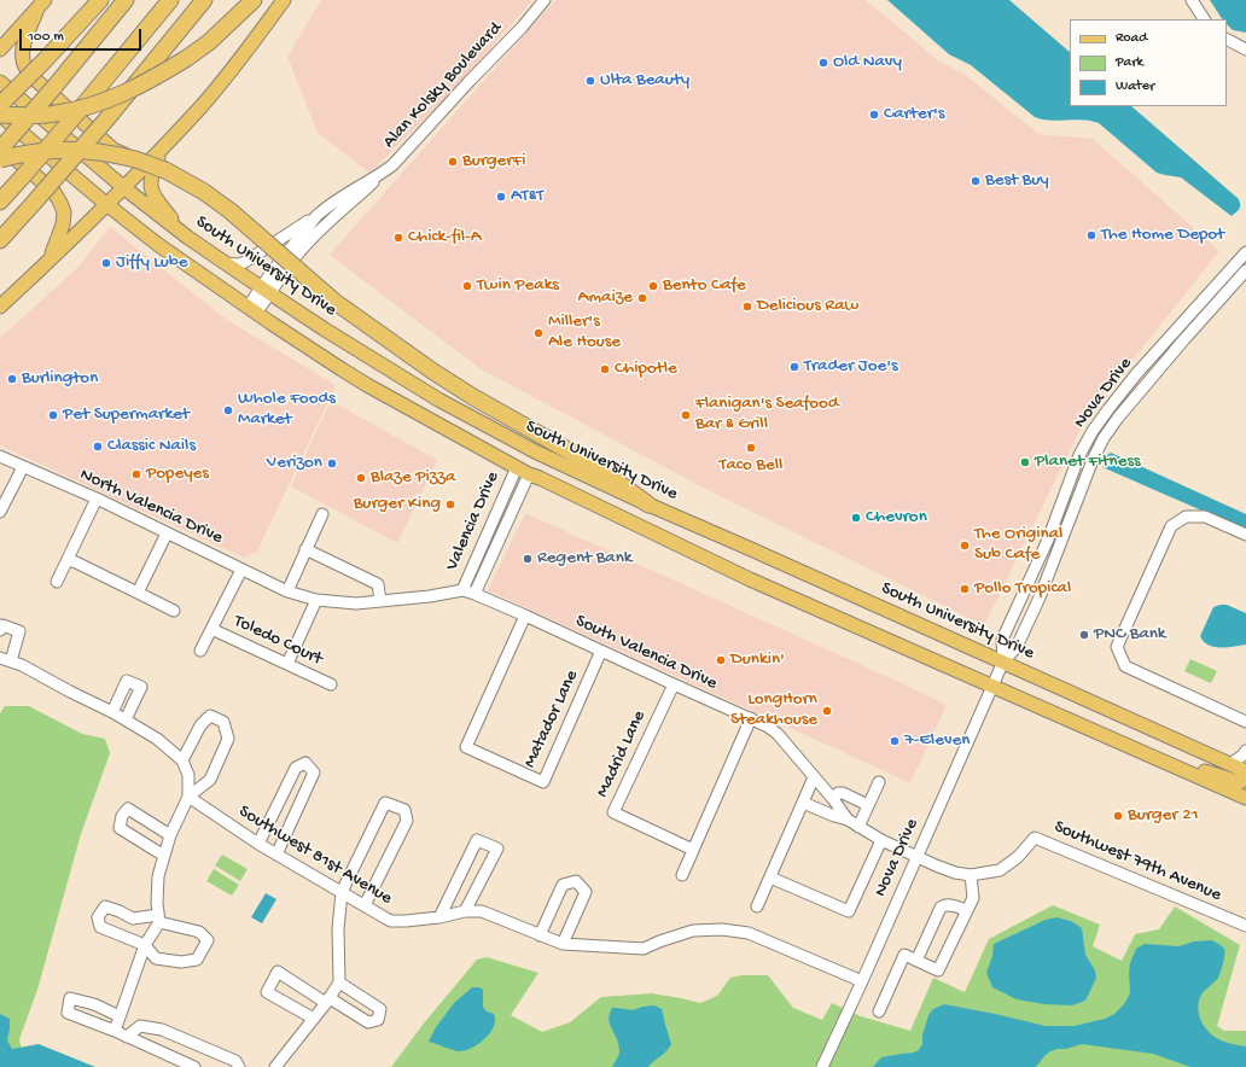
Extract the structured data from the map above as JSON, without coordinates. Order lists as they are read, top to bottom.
{
  "streets": {
    "main road": ["South University Drive"],
    "street": [
      "Alan Kolsky Boulevard",
      "Nova Drive",
      "North Valencia Drive",
      "Valencia Drive",
      "Toledo Court",
      "South Valencia Drive",
      "Matador Lane",
      "Madrid Lane",
      "Southwest 81st Avenue",
      "Southwest 79th Avenue"
    ]
  },
  "crossings": [
    ["Alan Kolsky Boulevard", "South University Drive"],
    ["South University Drive", "Nova Drive"],
    ["Nova Drive", "South Valencia Drive"],
    ["Nova Drive", "Southwest 81st Avenue"],
    ["Nova Drive", "Southwest 79th Avenue"],
    ["North Valencia Drive", "Valencia Drive"],
    ["North Valencia Drive", "Toledo Court"],
    ["North Valencia Drive", "South Valencia Drive"],
    ["Valencia Drive", "South Valencia Drive"],
    ["South Valencia Drive", "Matador Lane"],
    ["South Valencia Drive", "Madrid Lane"],
    ["South Valencia Drive", "Southwest 79th Avenue"]
  ],
  "places": [
    "Old Navy",
    "Ulta Beauty",
    "Carter's",
    "BurgerFi",
    "Best Buy",
    "AT&T",
    "The Home Depot",
    "Chick-fil-A",
    "Jiffy Lube",
    "Twin Peaks",
    "Bento Cafe",
    "Amaize",
    "Delicious Raw",
    "Miller's Ale House",
    "Trader Joe's",
    "Chipotle",
    "Burlington",
    "Whole Foods Market",
    "Pet Supermarket",
    "Flanigan's Seafood Bar & Grill",
    "Classic Nails",
    "Taco Bell",
    "Planet Fitness",
    "Verizon",
    "Popeyes",
    "Blaze Pizza",
    "Burger King",
    "Chevron",
    "The Original Sub Cafe",
    "Regent Bank",
    "Pollo Tropical",
    "PNC Bank",
    "Dunkin'",
    "LongHorn Steakhouse",
    "7-Eleven",
    "Burger 21"
  ],
  "legend": ["Road", "Park", "Water"],
  "scale_bar": "100 m"
}
